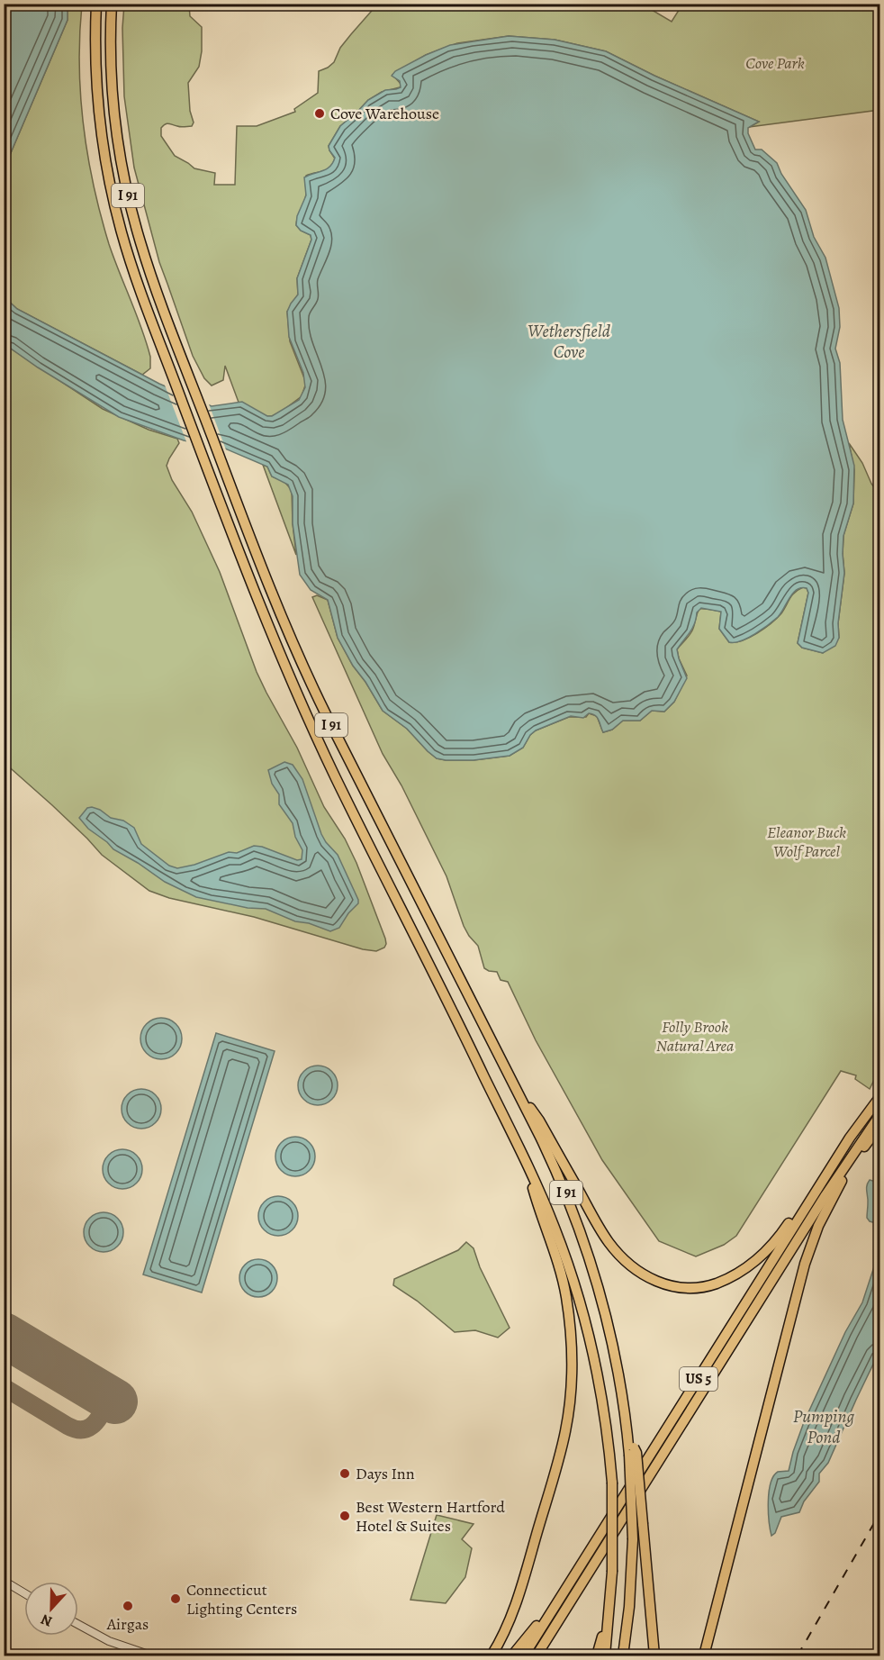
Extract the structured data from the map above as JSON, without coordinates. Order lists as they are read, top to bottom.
{
  "streets": {
    "highway": ["I 91", "US 5"]
  },
  "water": ["Wethersfield Cove", "Pumping Pond"],
  "parks": ["Cove Park", "Eleanor Buck Wolf Parcel", "Folly Brook Natural Area"],
  "places": [
    "Cove Warehouse",
    "Days Inn",
    "Best Western Hartford Hotel & Suites",
    "Connecticut Lighting Centers",
    "Airgas"
  ],
  "north": "bottom"
}
